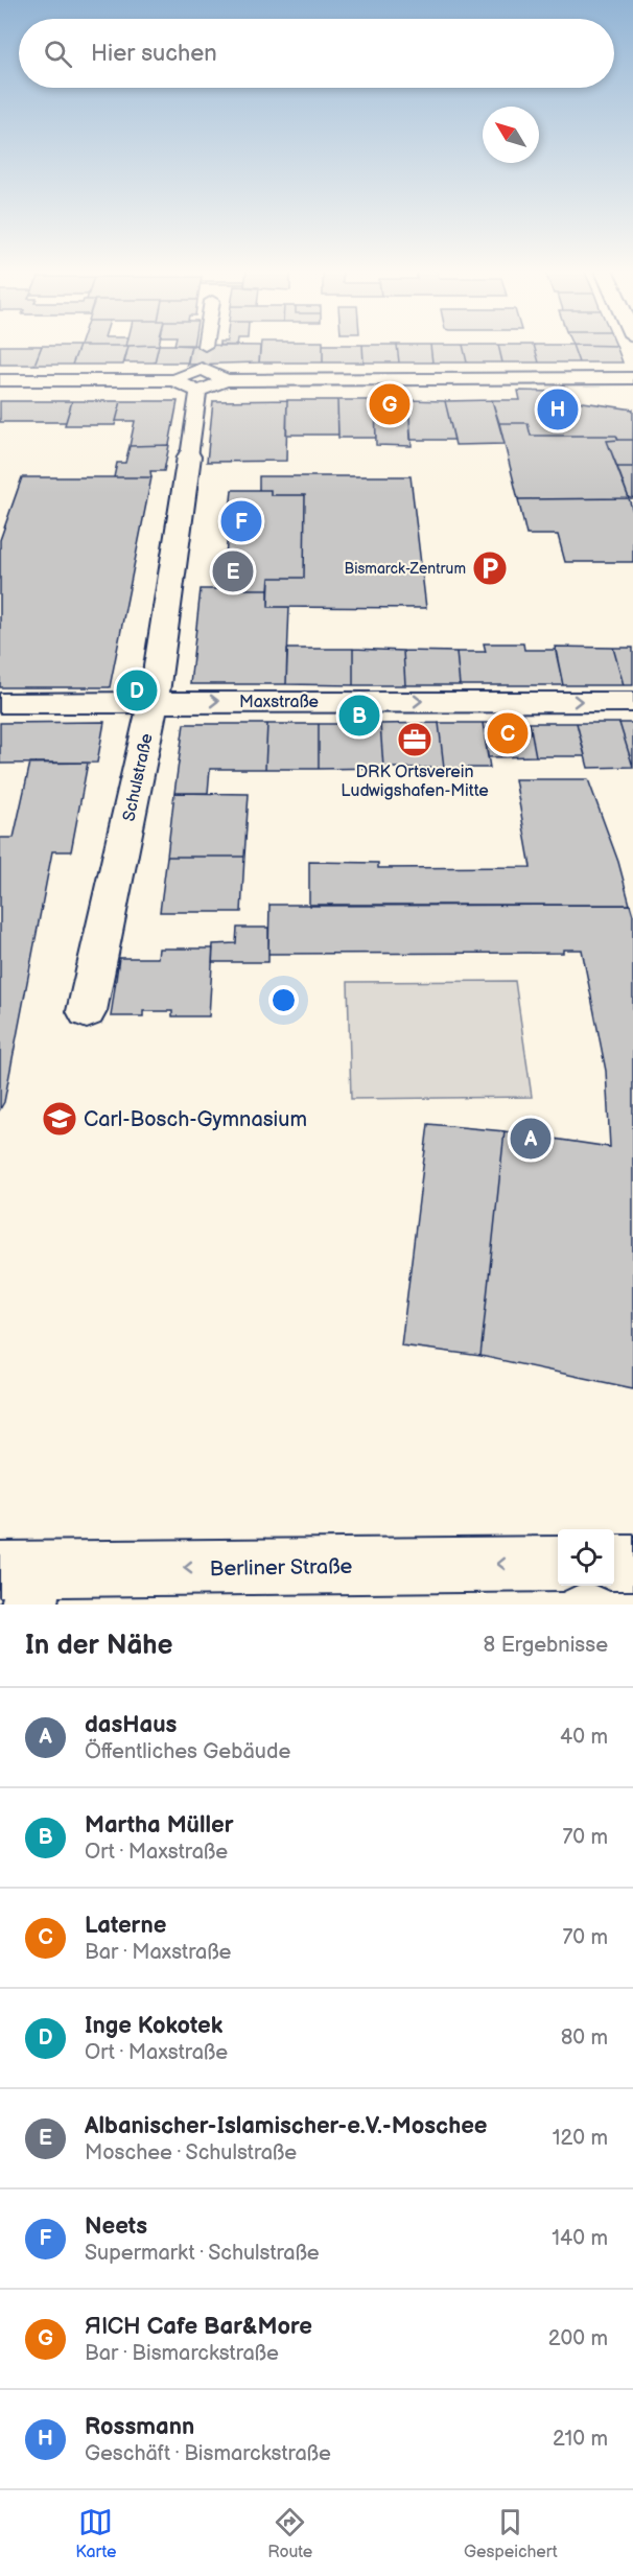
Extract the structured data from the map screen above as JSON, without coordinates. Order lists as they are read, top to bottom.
{
  "streets": {
    "street": ["Maxstraße", "Schulstraße", "Berliner Straße"]
  },
  "crossings": [
    ["Maxstraße", "Schulstraße"]
  ],
  "one_way": ["Maxstraße", "Berliner Straße"],
  "places": {
    "parking": ["Bismarck-Zentrum"],
    "office": ["DRK Ortsverein Ludwigshafen-Mitte"],
    "school or university": ["Carl-Bosch-Gymnasium"]
  },
  "north": "top left",
  "page": {
    "search": "Hier suchen",
    "pins": [
      "G",
      "H",
      "F",
      "E",
      "D",
      "B",
      "C",
      "A"
    ],
    "heading": ["In der Nähe", "8 Ergebnisse"],
    "list": [
      {
        "mark": "A",
        "name": "dasHaus",
        "note": "Öffentliches Gebäude",
        "value": "40 m"
      },
      {
        "mark": "B",
        "name": "Martha Müller",
        "note": "Ort · Maxstraße",
        "value": "70 m"
      },
      {
        "mark": "C",
        "name": "Laterne",
        "note": "Bar · Maxstraße",
        "value": "70 m"
      },
      {
        "mark": "D",
        "name": "Inge Kokotek",
        "note": "Ort · Maxstraße",
        "value": "80 m"
      },
      {
        "mark": "E",
        "name": "Albanischer-Islamischer-e.V.-Moschee",
        "note": "Moschee · Schulstraße",
        "value": "120 m"
      },
      {
        "mark": "F",
        "name": "Neets",
        "note": "Supermarkt · Schulstraße",
        "value": "140 m"
      },
      {
        "mark": "G",
        "name": "ЯІСН Cafe Bar&More",
        "note": "Bar · Bismarckstraße",
        "value": "200 m"
      },
      {
        "mark": "H",
        "name": "Rossmann",
        "note": "Geschäft · Bismarckstraße",
        "value": "210 m"
      }
    ],
    "nav": ["Karte", "Route", "Gespeichert"]
  }
}
